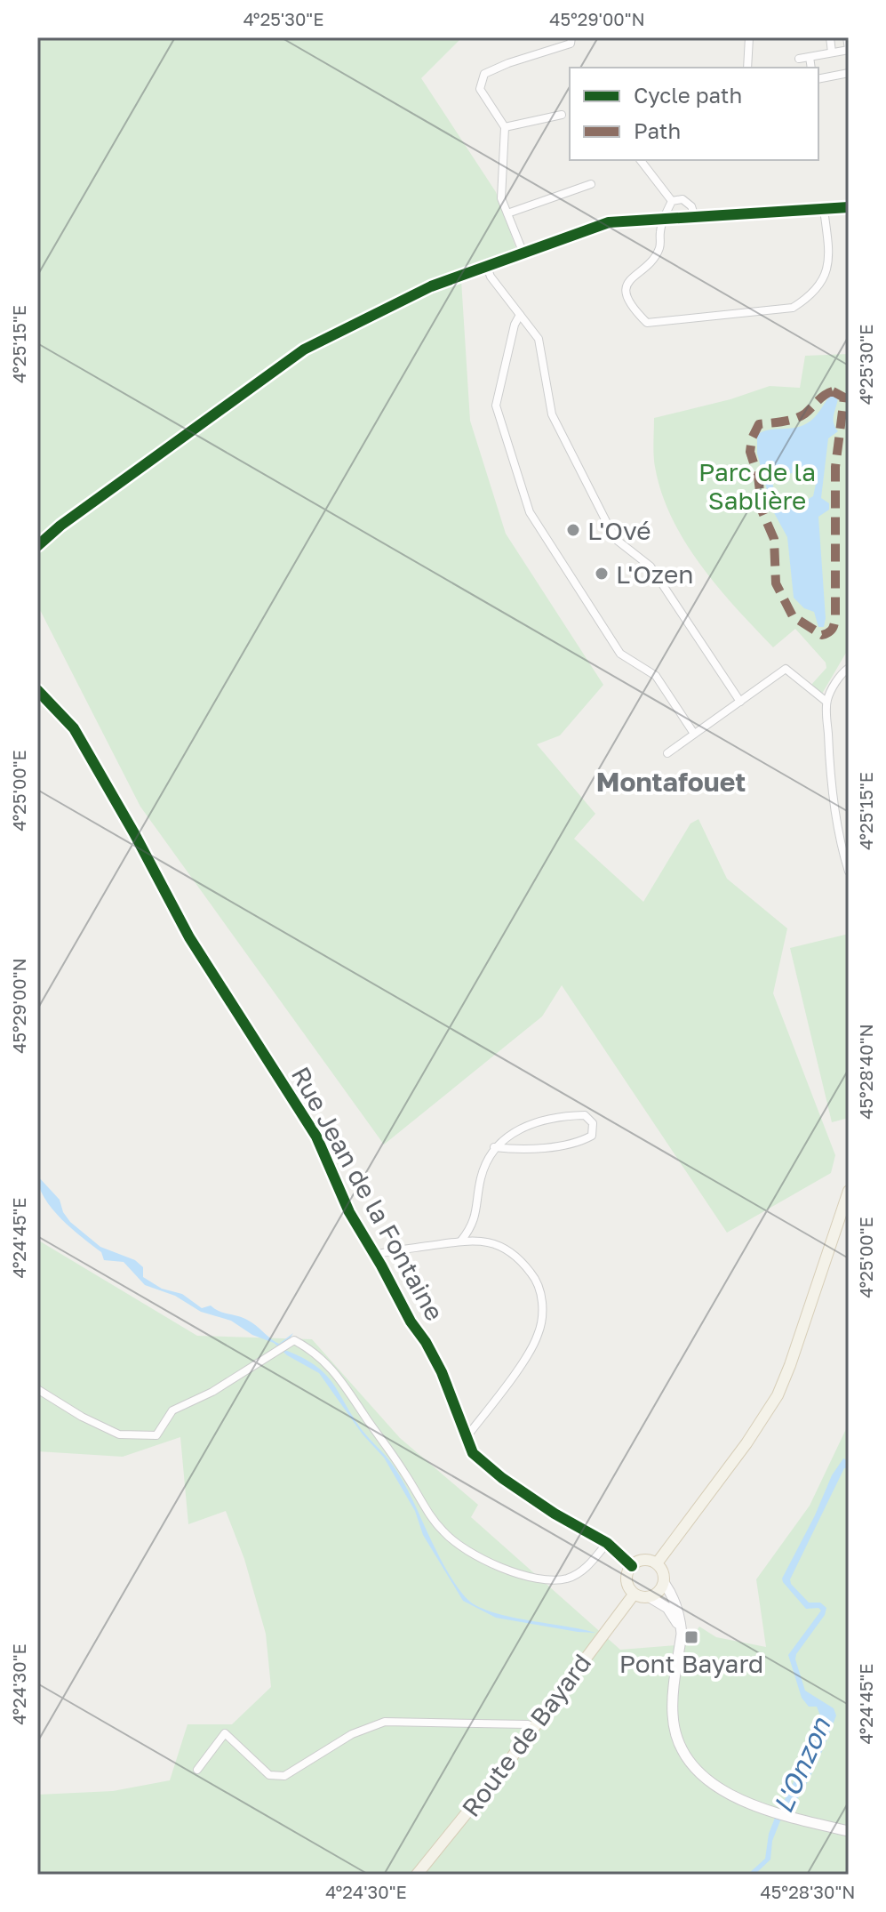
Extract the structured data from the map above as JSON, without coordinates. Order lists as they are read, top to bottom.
{
  "streets": {
    "main road": ["Route de Bayard"],
    "street": ["Rue Jean de la Fontaine"]
  },
  "crossings": [
    ["Rue Jean de la Fontaine", "Route de Bayard"]
  ],
  "districts": ["Montafouet"],
  "water": ["L'Onzon"],
  "parks": ["Parc de la Sablière"],
  "places": {
    "other": ["L'Ové", "L'Ozen"],
    "transit": ["Pont Bayard"]
  },
  "legend": ["Cycle path", "Path"],
  "coordinates": [
    "4°25'30\"E",
    "45°29'00\"N",
    "4°25'15\"E",
    "4°25'00\"E",
    "45°28'40\"N",
    "4°24'45\"E",
    "4°24'30\"E",
    "45°28'30\"N"
  ]
}
